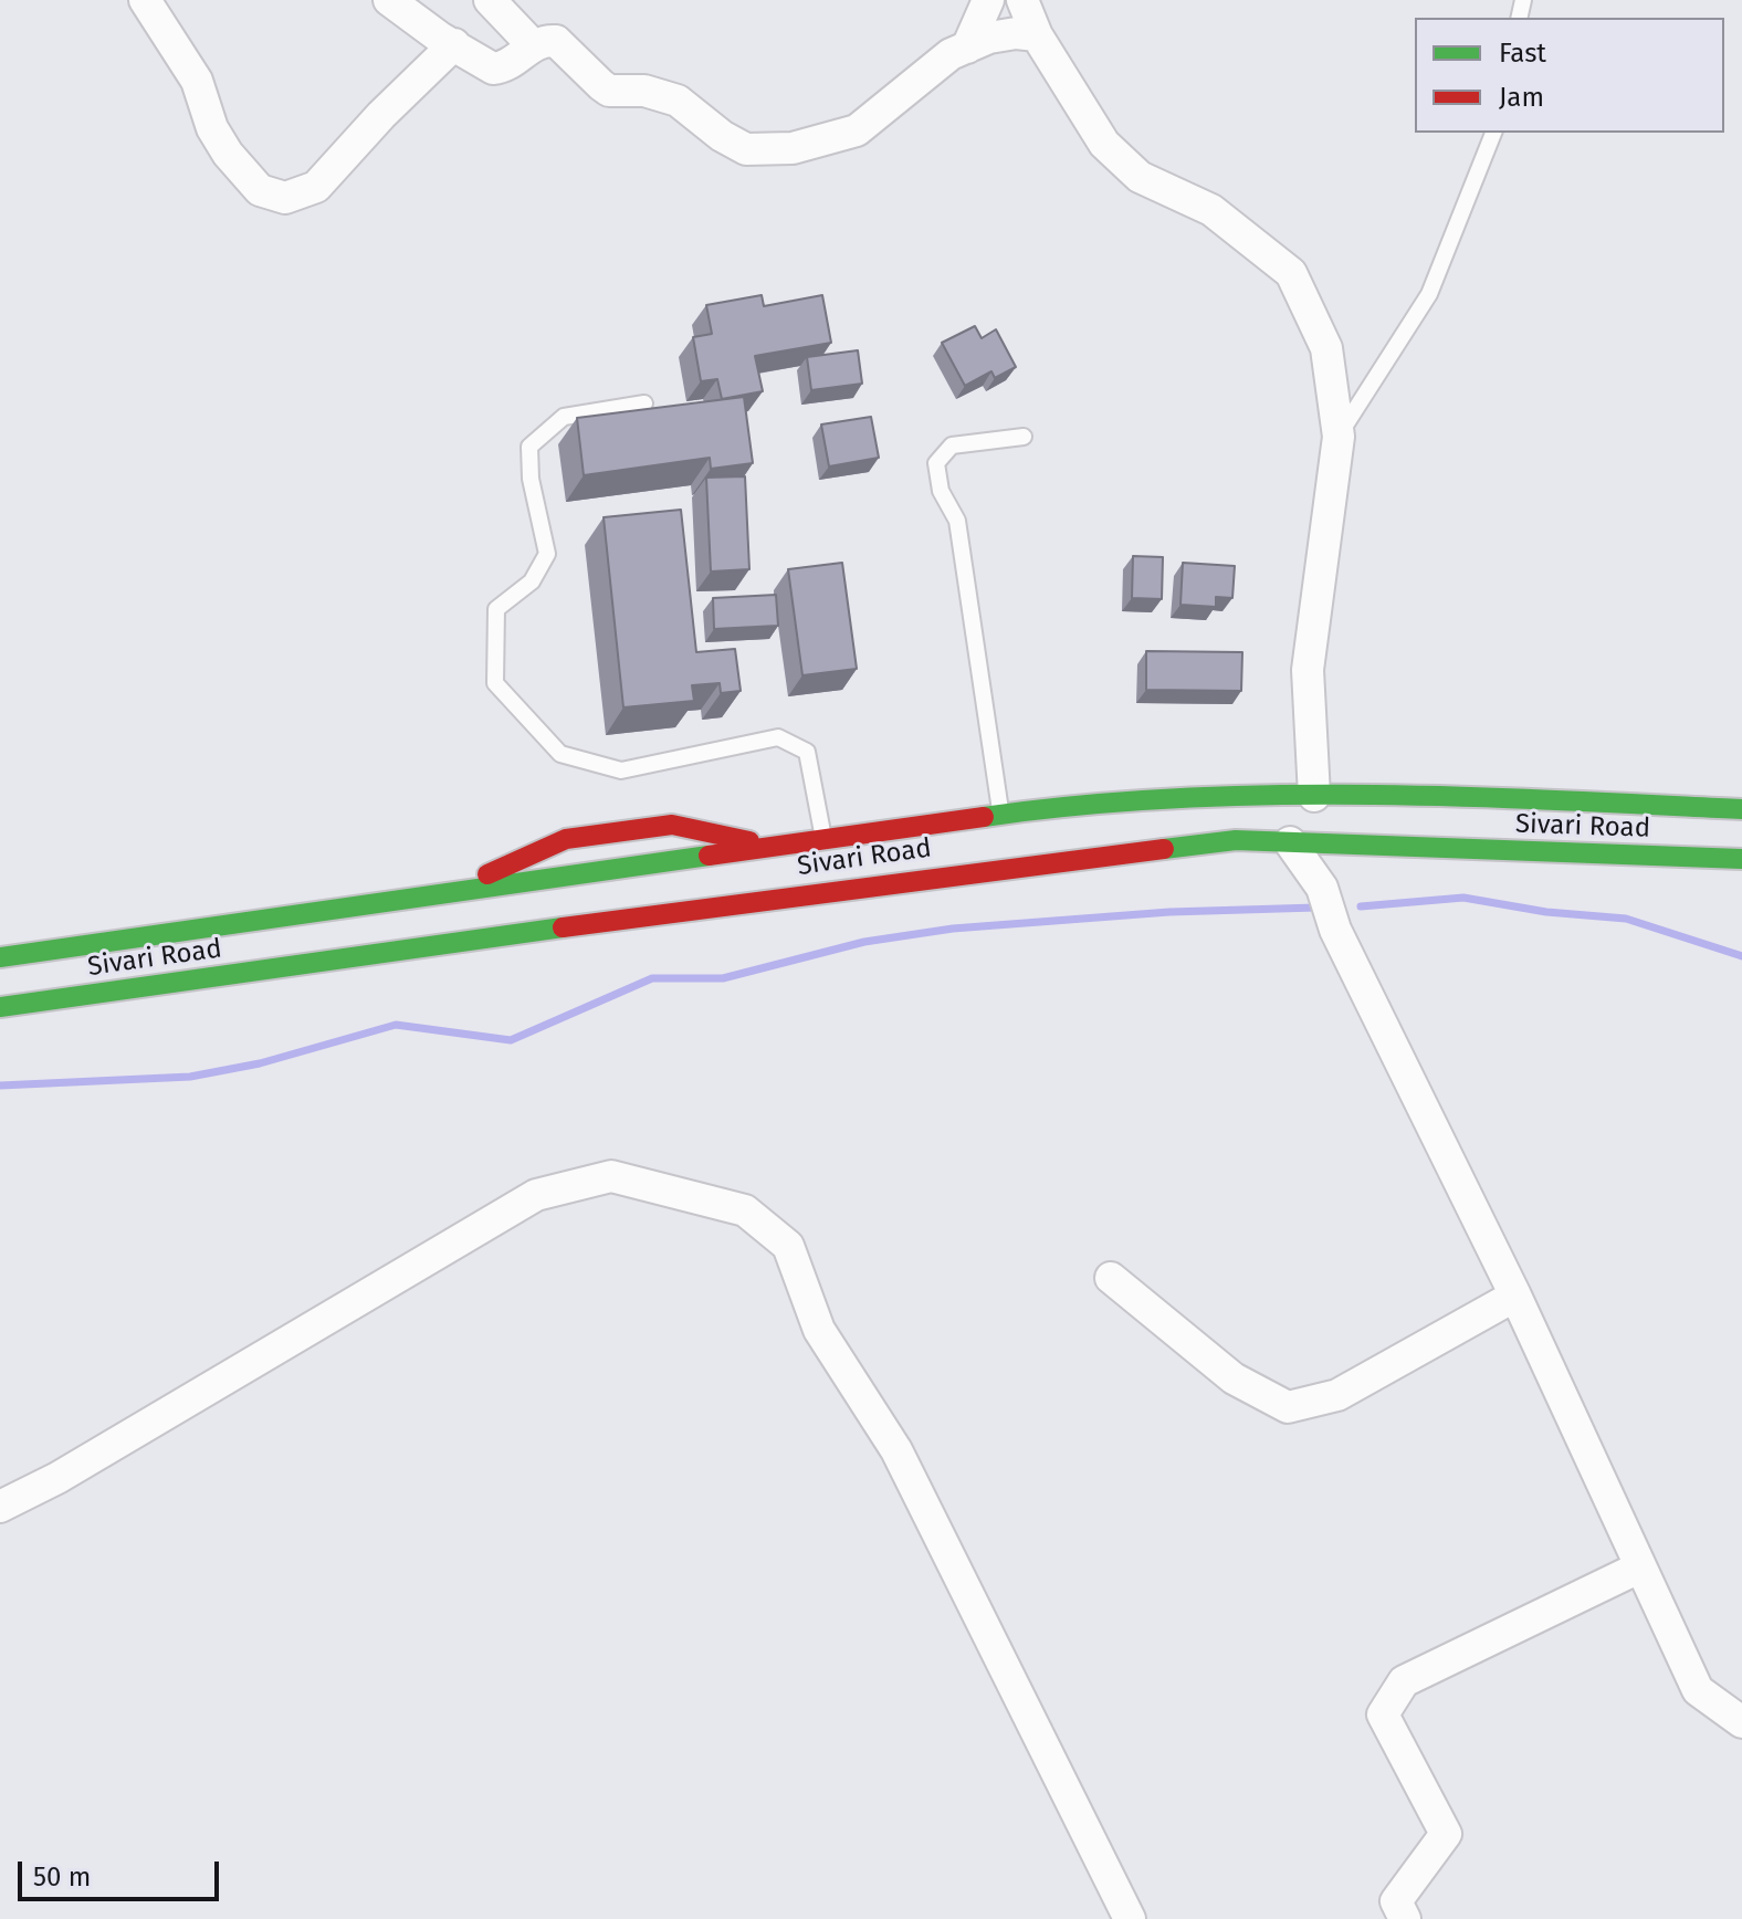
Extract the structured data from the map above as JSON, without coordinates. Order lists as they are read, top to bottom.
{
  "streets": {
    "main road": ["Sivari Road"]
  },
  "legend": ["Fast", "Jam"],
  "scale_bar": "50 m"
}
